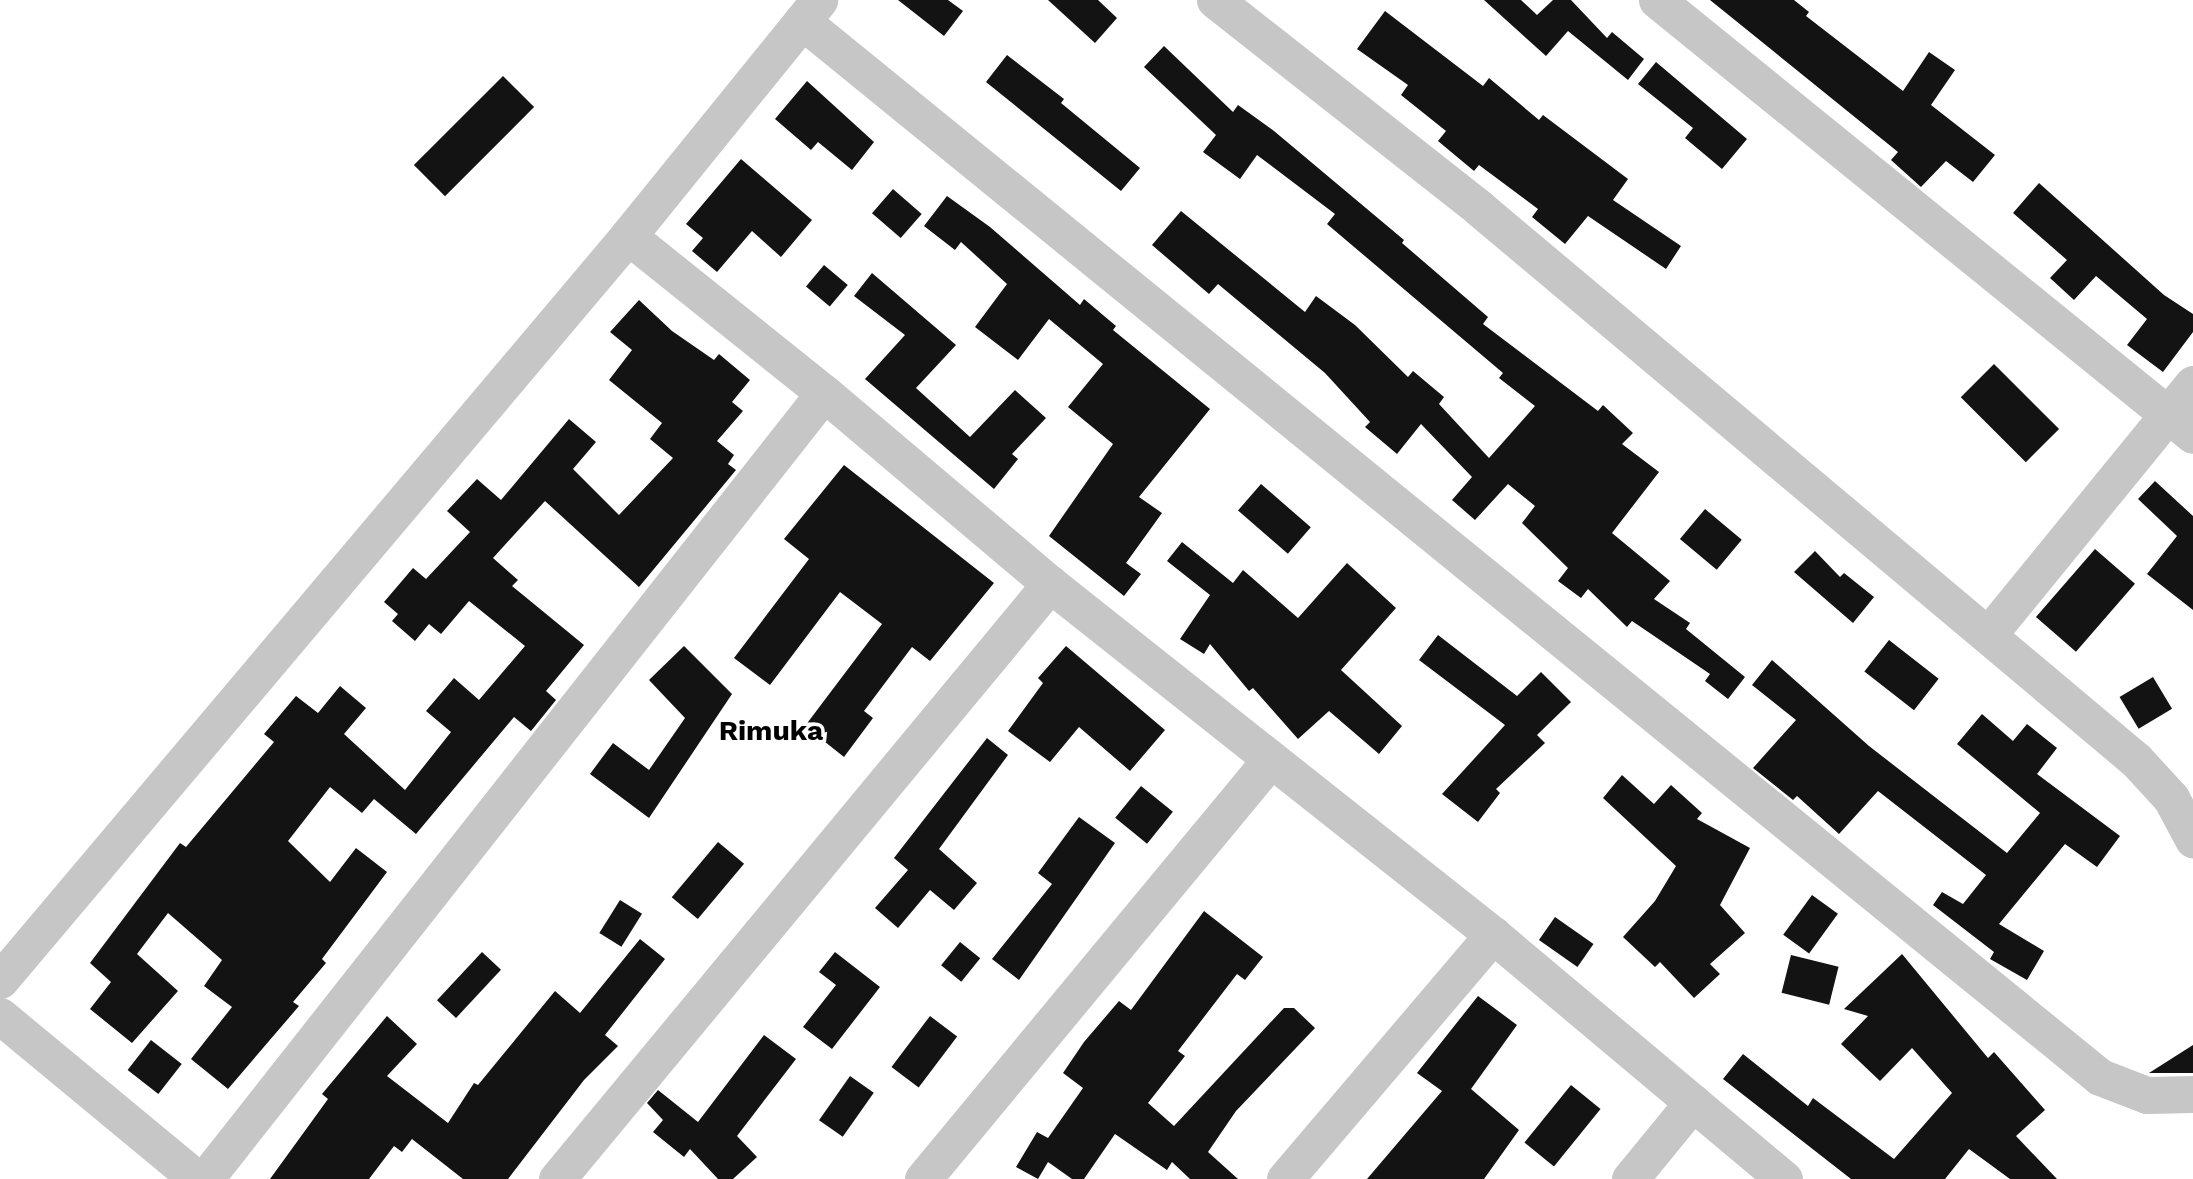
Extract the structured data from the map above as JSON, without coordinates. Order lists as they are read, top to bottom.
{
  "districts": ["Rimuka"]
}
